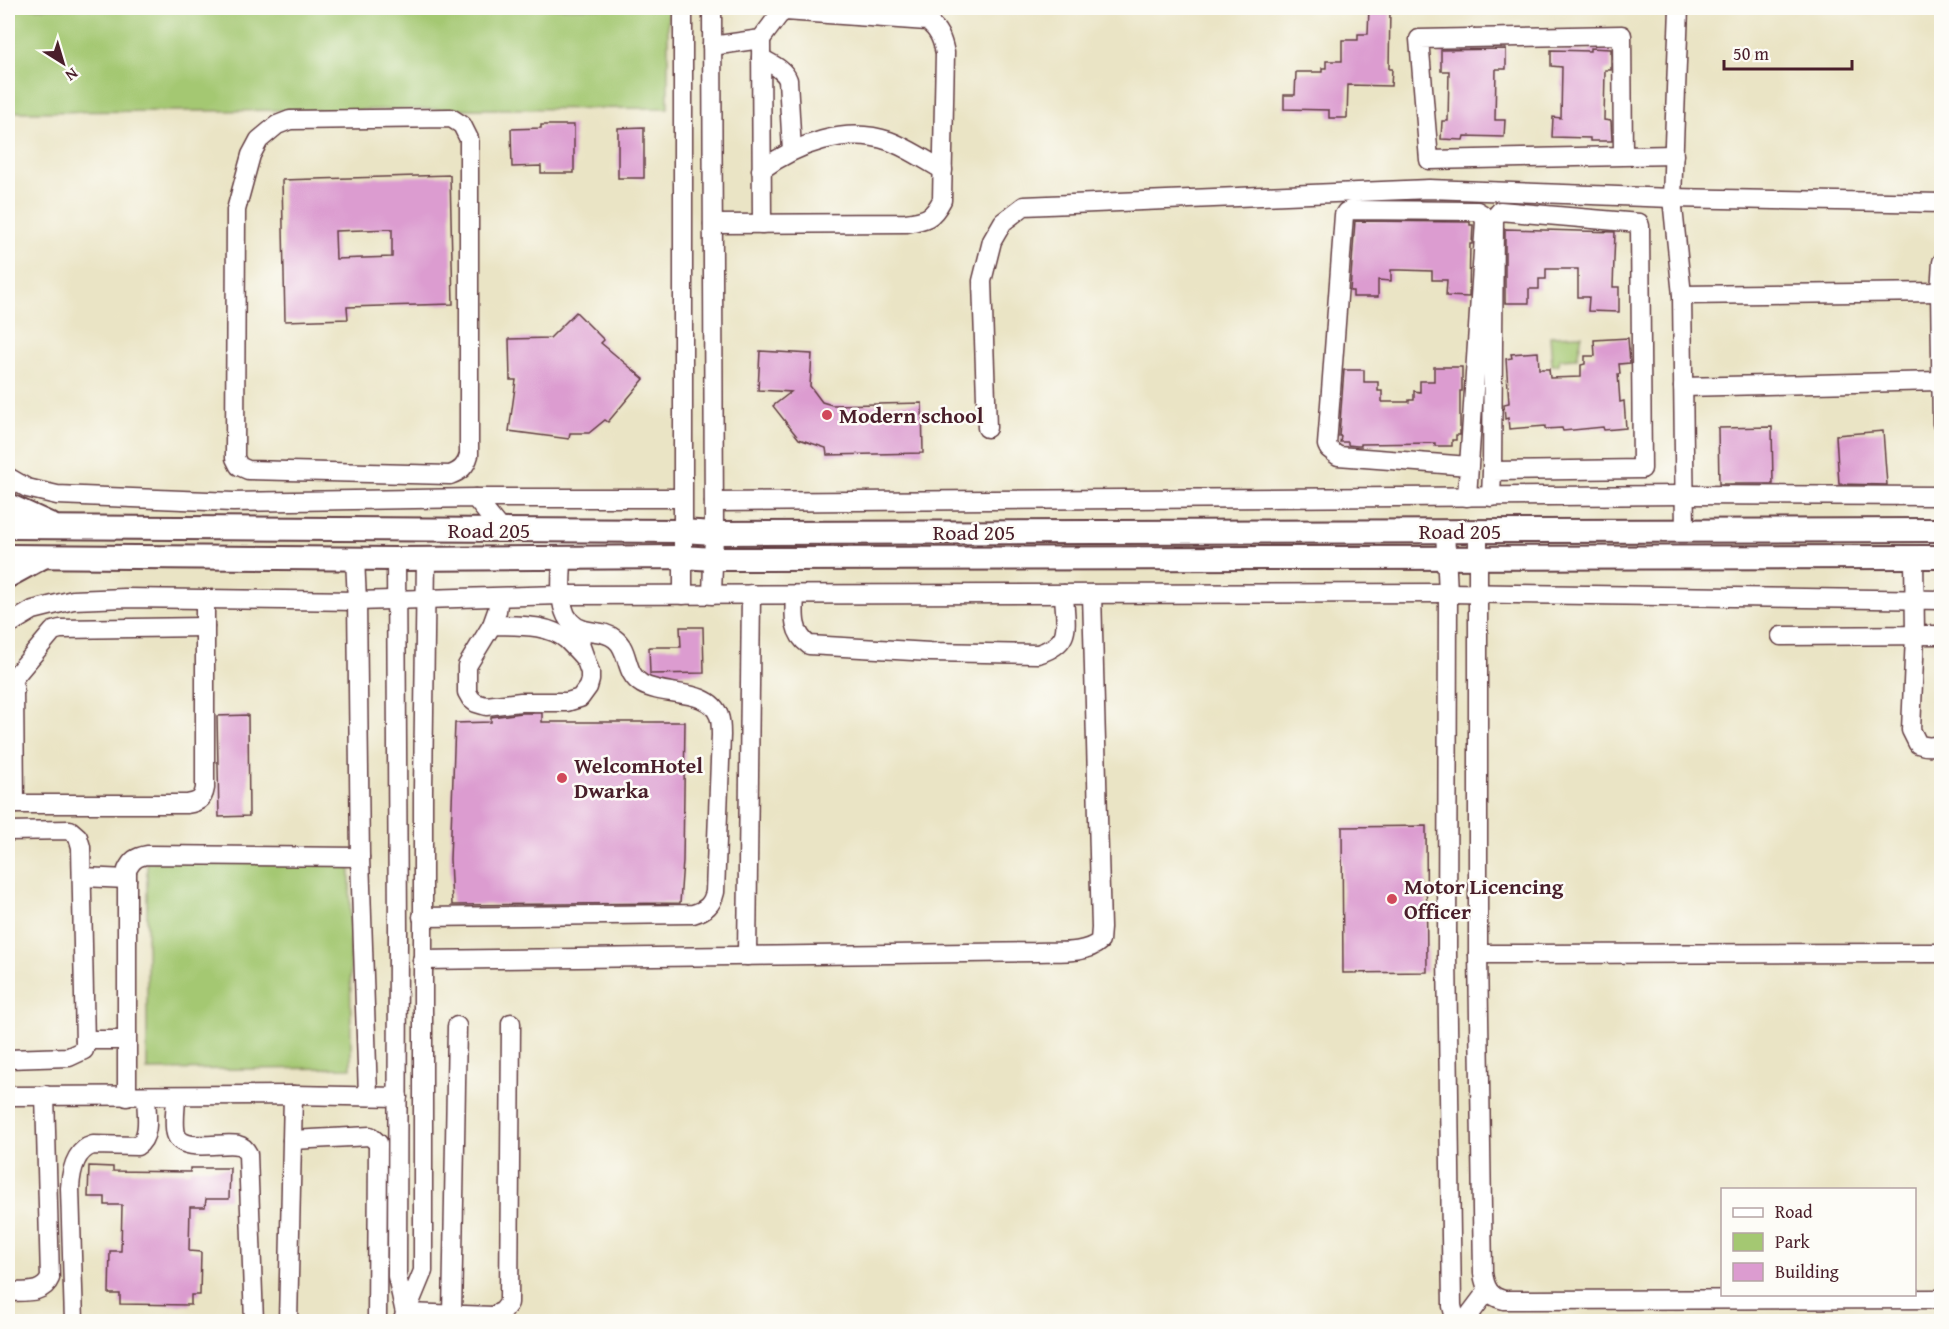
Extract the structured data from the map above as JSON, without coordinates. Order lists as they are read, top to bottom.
{
  "streets": {
    "main road": ["Road 205"]
  },
  "places": ["Modern school", "WelcomHotel Dwarka", "Motor Licencing Officer"],
  "legend": ["Road", "Park", "Building"],
  "scale_bar": "50 m",
  "north": "bottom right"
}
